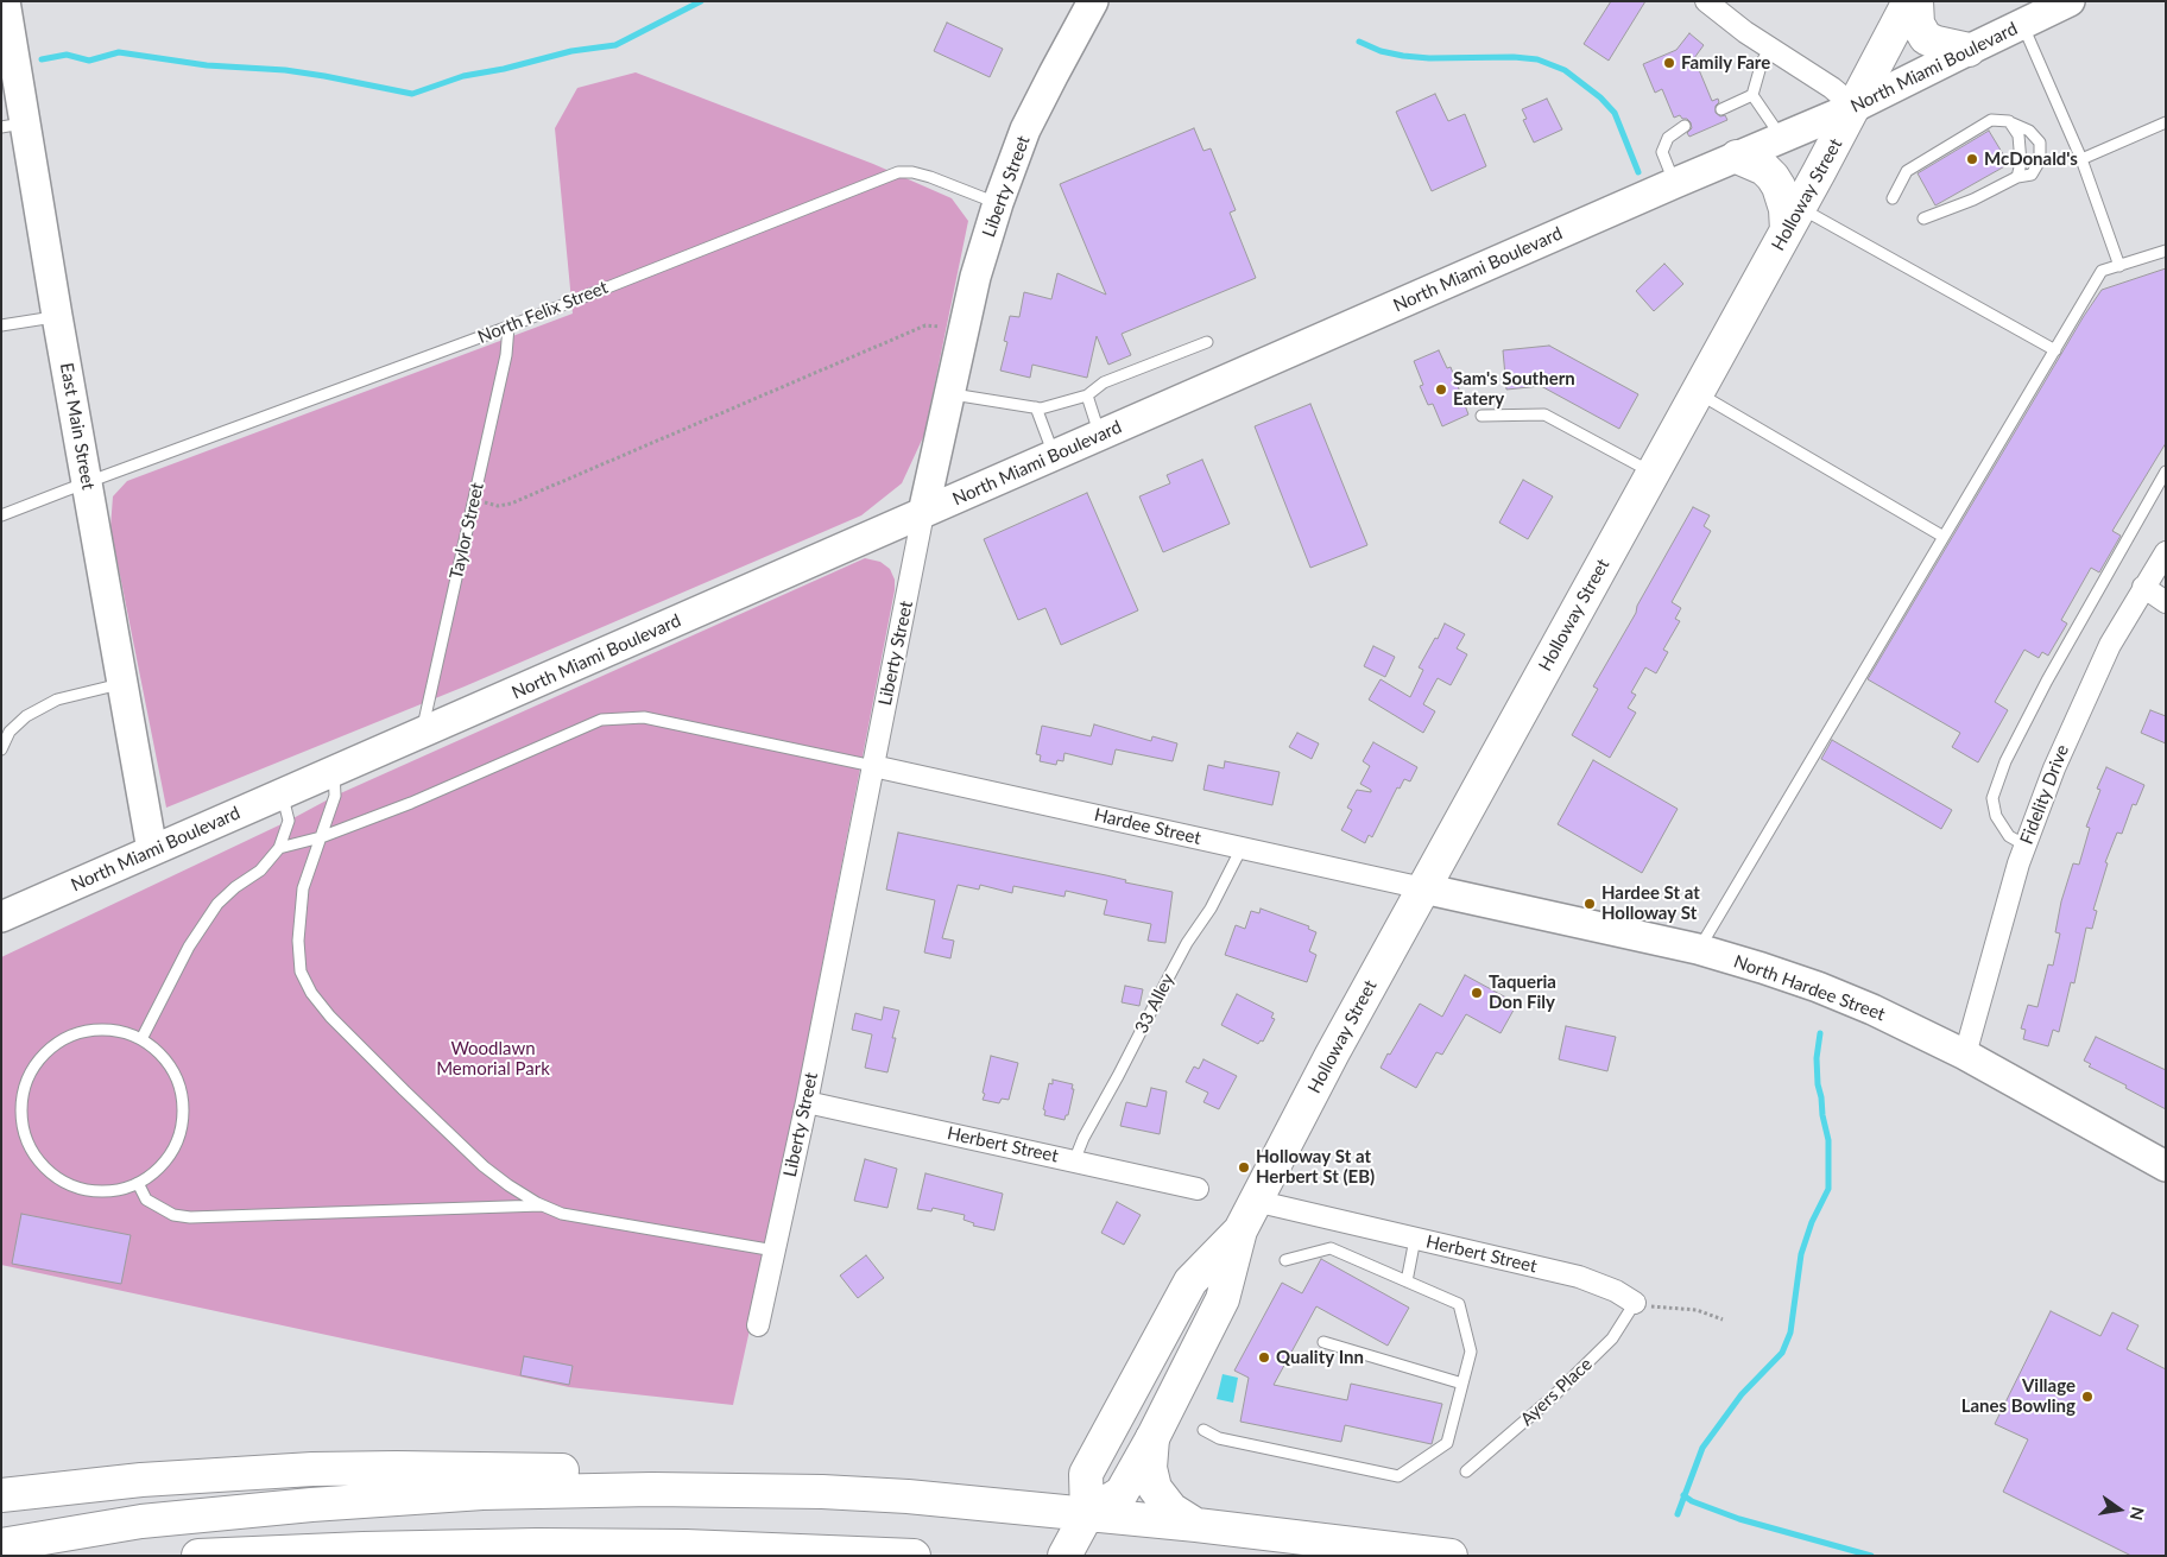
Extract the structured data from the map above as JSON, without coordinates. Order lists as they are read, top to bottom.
{
  "streets": {
    "main road": ["Holloway Street"],
    "street": [
      "North Miami Boulevard",
      "Liberty Street",
      "East Main Street",
      "Fidelity Drive",
      "Hardee Street",
      "North Hardee Street",
      "Herbert Street"
    ],
    "lane": [
      "North Felix Street",
      "Taylor Street",
      "33 Alley",
      "Ayers Place"
    ]
  },
  "crossings": [
    ["North Miami Boulevard", "Liberty Street"],
    ["North Miami Boulevard", "Holloway Street"],
    ["North Miami Boulevard", "East Main Street"],
    ["North Miami Boulevard", "Taylor Street"],
    ["Liberty Street", "North Felix Street"],
    ["Liberty Street", "Hardee Street"],
    ["Liberty Street", "Herbert Street"],
    ["Holloway Street", "Hardee Street"],
    ["Holloway Street", "North Hardee Street"],
    ["Holloway Street", "Herbert Street"],
    ["North Felix Street", "East Main Street"],
    ["North Felix Street", "Taylor Street"],
    ["Fidelity Drive", "North Hardee Street"],
    ["Hardee Street", "North Hardee Street"],
    ["Hardee Street", "33 Alley"],
    ["33 Alley", "Herbert Street"],
    ["Herbert Street", "Ayers Place"]
  ],
  "parks": ["Woodlawn Memorial Park"],
  "places": [
    "Family Fare",
    "McDonald's",
    "Sam's Southern Eatery",
    "Hardee St at Holloway St",
    "Taqueria Don Fily",
    "Holloway St at Herbert St (EB)",
    "Quality Inn",
    "Village Lanes Bowling"
  ],
  "north": "right"
}
